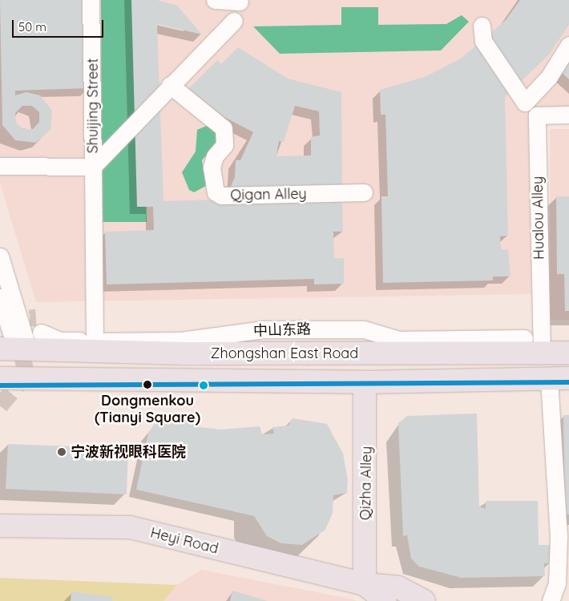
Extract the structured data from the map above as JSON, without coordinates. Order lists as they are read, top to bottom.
{
  "streets": {
    "main road": ["Zhongshan East Road", "Qizha Alley", "Heyi Road"],
    "street": [
      "Shuijing Street",
      "Qigan Alley",
      "Hualou Alley",
      "中山东路"
    ]
  },
  "crossings": [
    ["Hualou Alley", "Zhongshan East Road"],
    ["Zhongshan East Road", "Qizha Alley"],
    ["Qizha Alley", "Heyi Road"]
  ],
  "places": ["Dongmenkou (Tianyi Square)", "宁波新视眼科医院"],
  "scale_bar": "50 m"
}
